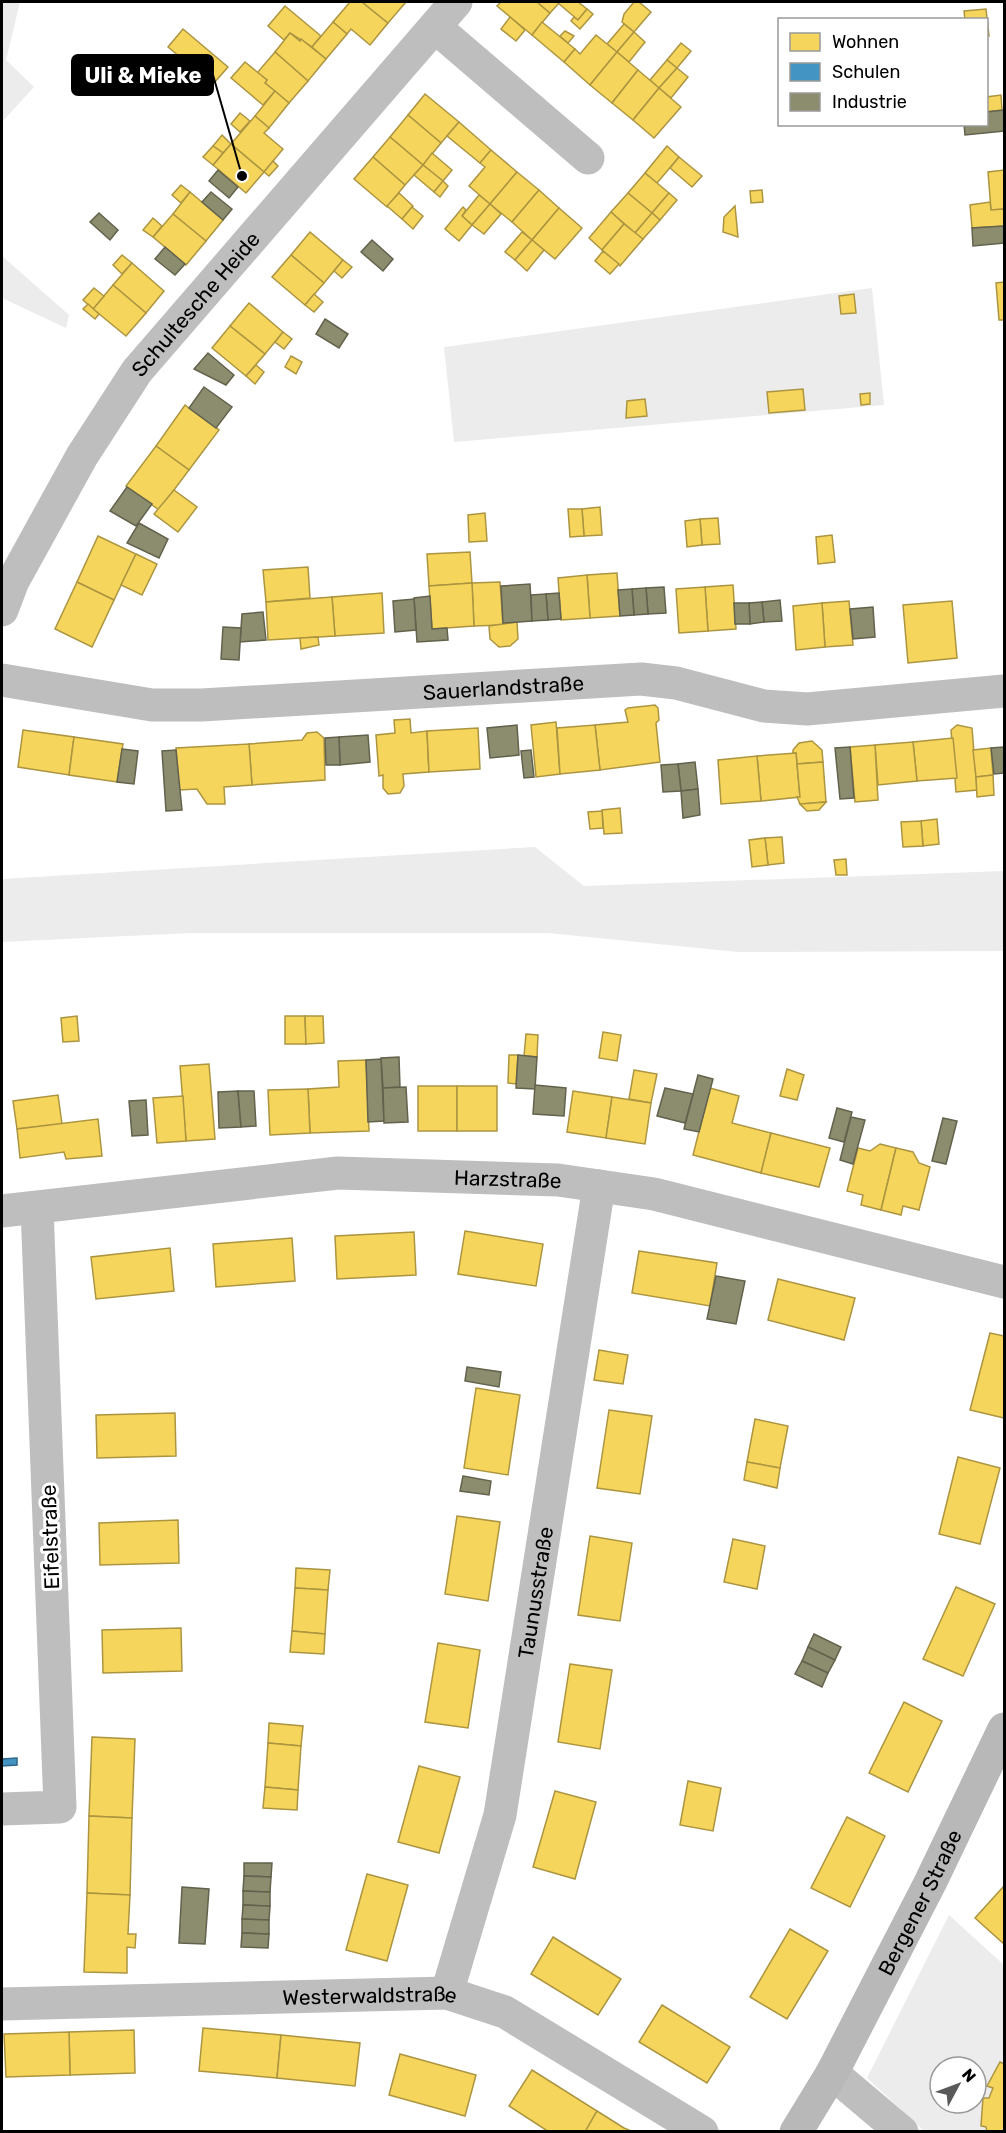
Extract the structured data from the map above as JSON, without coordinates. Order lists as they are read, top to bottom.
{
  "streets": {
    "street": [
      "Schultesche Heide",
      "Sauerlandstraße",
      "Harzstraße",
      "Eifelstraße",
      "Taunusstraße",
      "Bergener Straße",
      "Westerwaldstraße"
    ]
  },
  "crossings": [
    ["Harzstraße", "Eifelstraße"],
    ["Harzstraße", "Taunusstraße"],
    ["Taunusstraße", "Westerwaldstraße"]
  ],
  "places": ["Uli & Mieke"],
  "legend": ["Wohnen", "Schulen", "Industrie"],
  "north": "top right"
}
